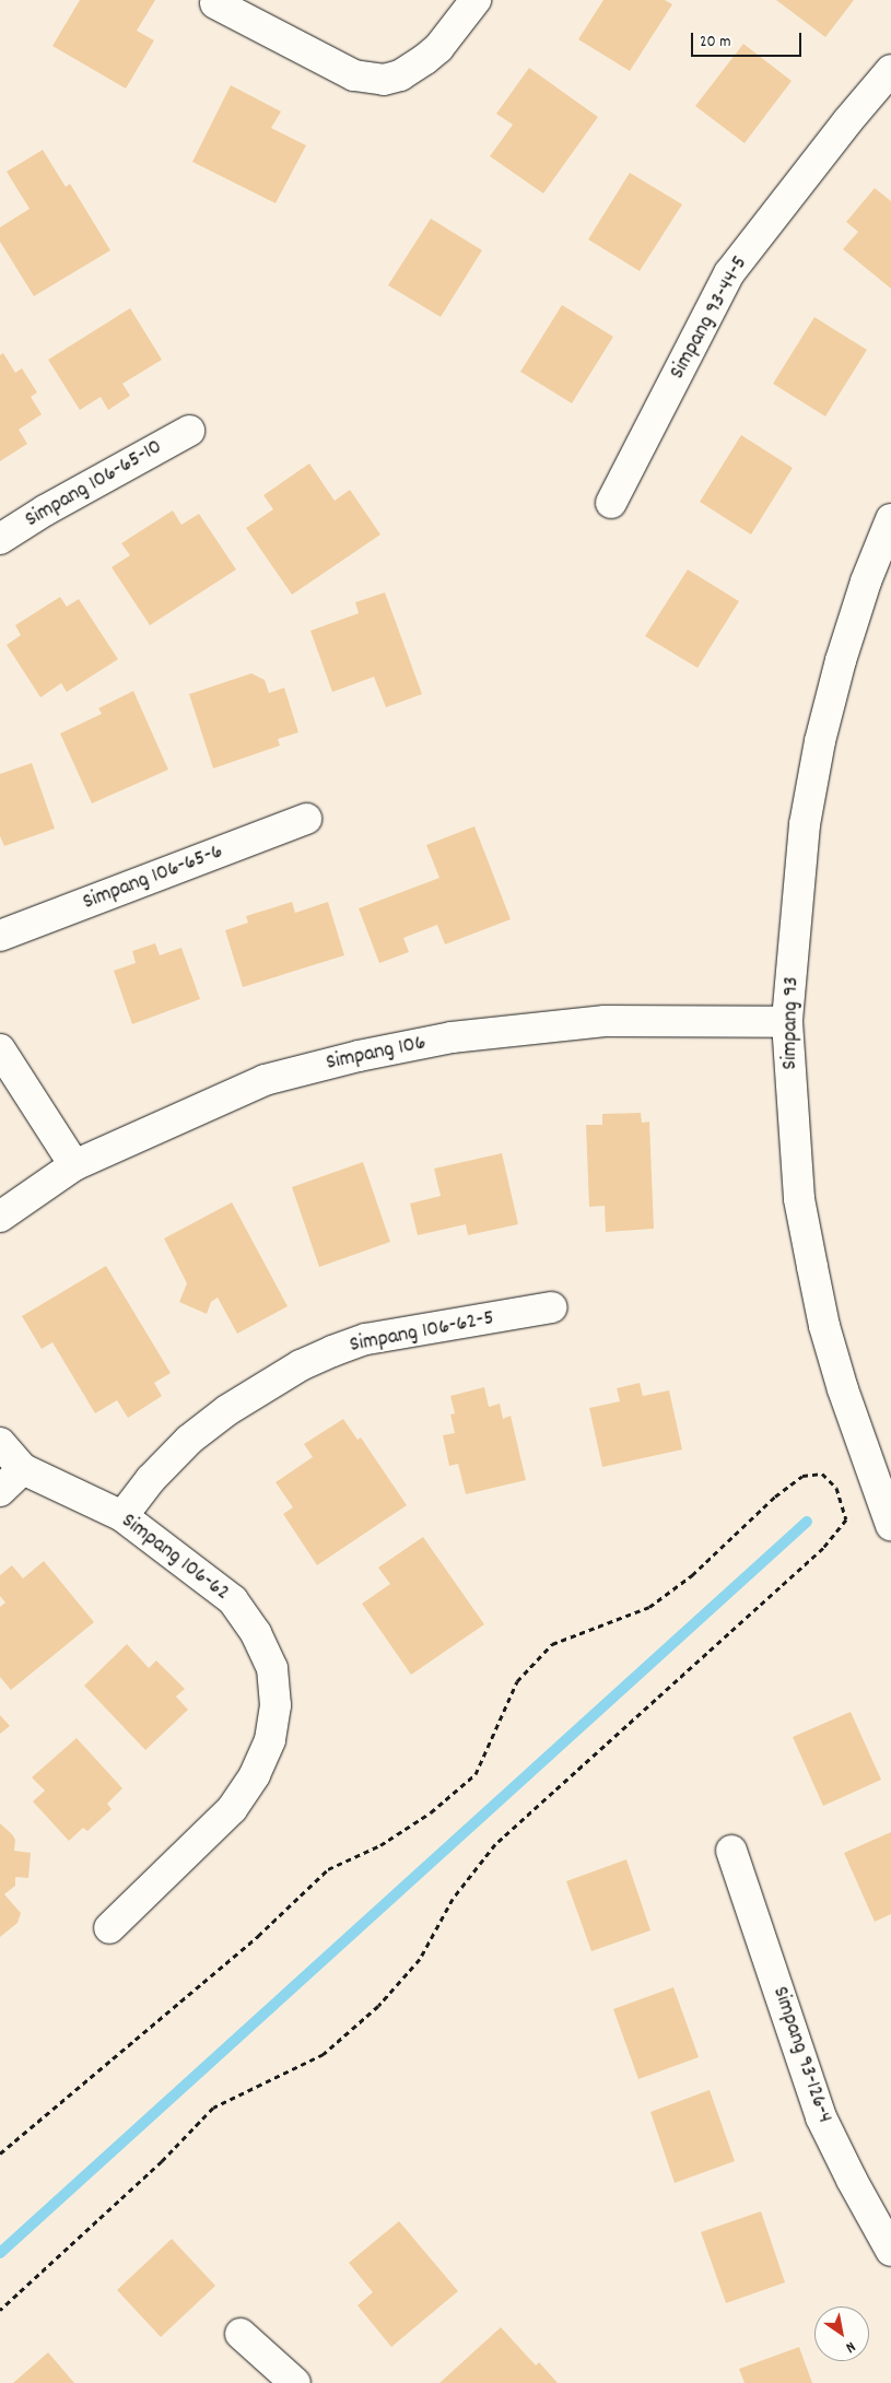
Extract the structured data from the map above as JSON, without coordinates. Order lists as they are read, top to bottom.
{
  "streets": {
    "street": [
      "Simpang 93-44-5",
      "Simpang 106-65-10",
      "Simpang 106-65-6",
      "Simpang 93",
      "Simpang 106",
      "Simpang 106-62-5",
      "Simpang 106-62",
      "Simpang 93-126-4"
    ]
  },
  "crossings": [
    ["Simpang 93", "Simpang 106"],
    ["Simpang 106-62-5", "Simpang 106-62"]
  ],
  "scale_bar": "20 m",
  "north": "bottom right"
}
